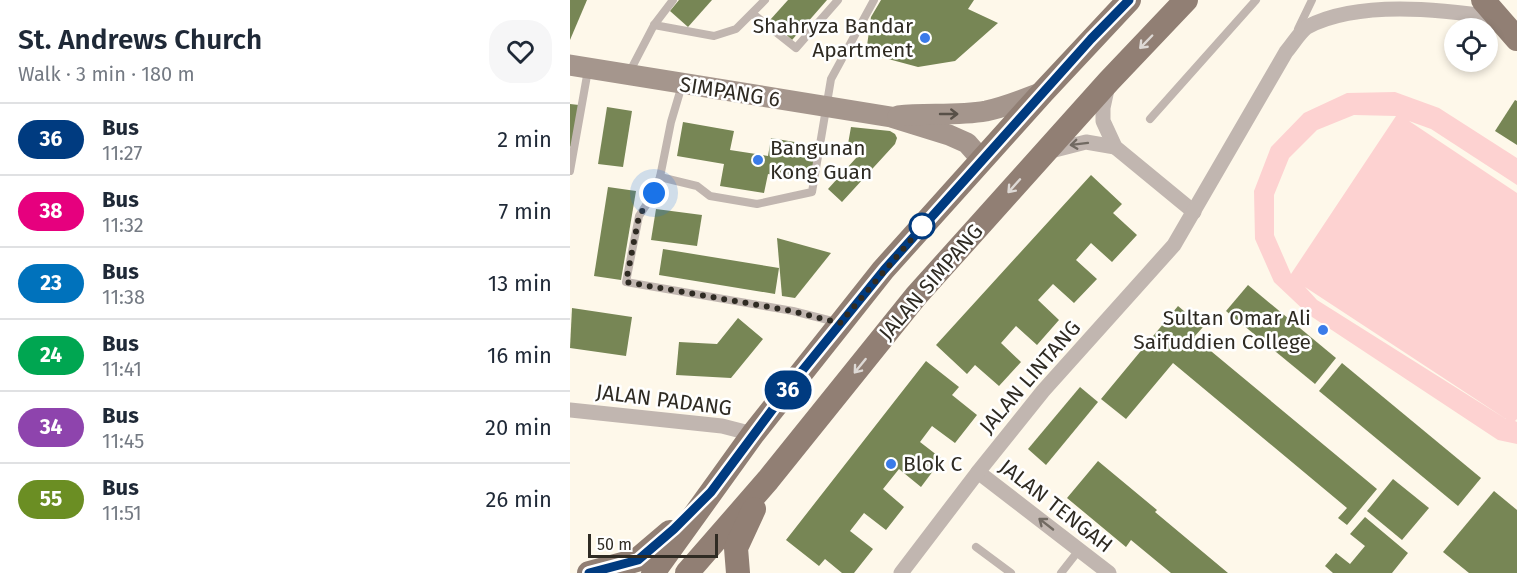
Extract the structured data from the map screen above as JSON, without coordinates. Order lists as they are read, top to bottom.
{
  "streets": {
    "main road": ["JALAN SIMPANG"],
    "street": [
      "SIMPANG 6",
      "JALAN LINTANG",
      "JALAN PADANG",
      "JALAN TENGAH"
    ]
  },
  "crossings": [
    ["SIMPANG 6", "JALAN SIMPANG"],
    ["JALAN SIMPANG", "JALAN PADANG"],
    ["JALAN LINTANG", "JALAN TENGAH"]
  ],
  "one_way": ["JALAN TENGAH"],
  "places": [
    "Shahryza Bandar Apartment",
    "Bangunan Kong Guan",
    "Sultan Omar Ali Saifuddien College",
    "Blok C"
  ],
  "lines": ["bus line 36"],
  "scale_bar": "50 m",
  "page": {
    "heading": ["St. Andrews Church", "Walk · 3 min · 180 m"],
    "on_map": "36",
    "list": [
      {
        "mark": "36",
        "name": "Bus",
        "note": "11:27",
        "value": "2 min"
      },
      {
        "mark": "38",
        "name": "Bus",
        "note": "11:32",
        "value": "7 min"
      },
      {
        "mark": "23",
        "name": "Bus",
        "note": "11:38",
        "value": "13 min"
      },
      {
        "mark": "24",
        "name": "Bus",
        "note": "11:41",
        "value": "16 min"
      },
      {
        "mark": "34",
        "name": "Bus",
        "note": "11:45",
        "value": "20 min"
      },
      {
        "mark": "55",
        "name": "Bus",
        "note": "11:51",
        "value": "26 min"
      }
    ],
    "scale": "50 m"
  }
}
